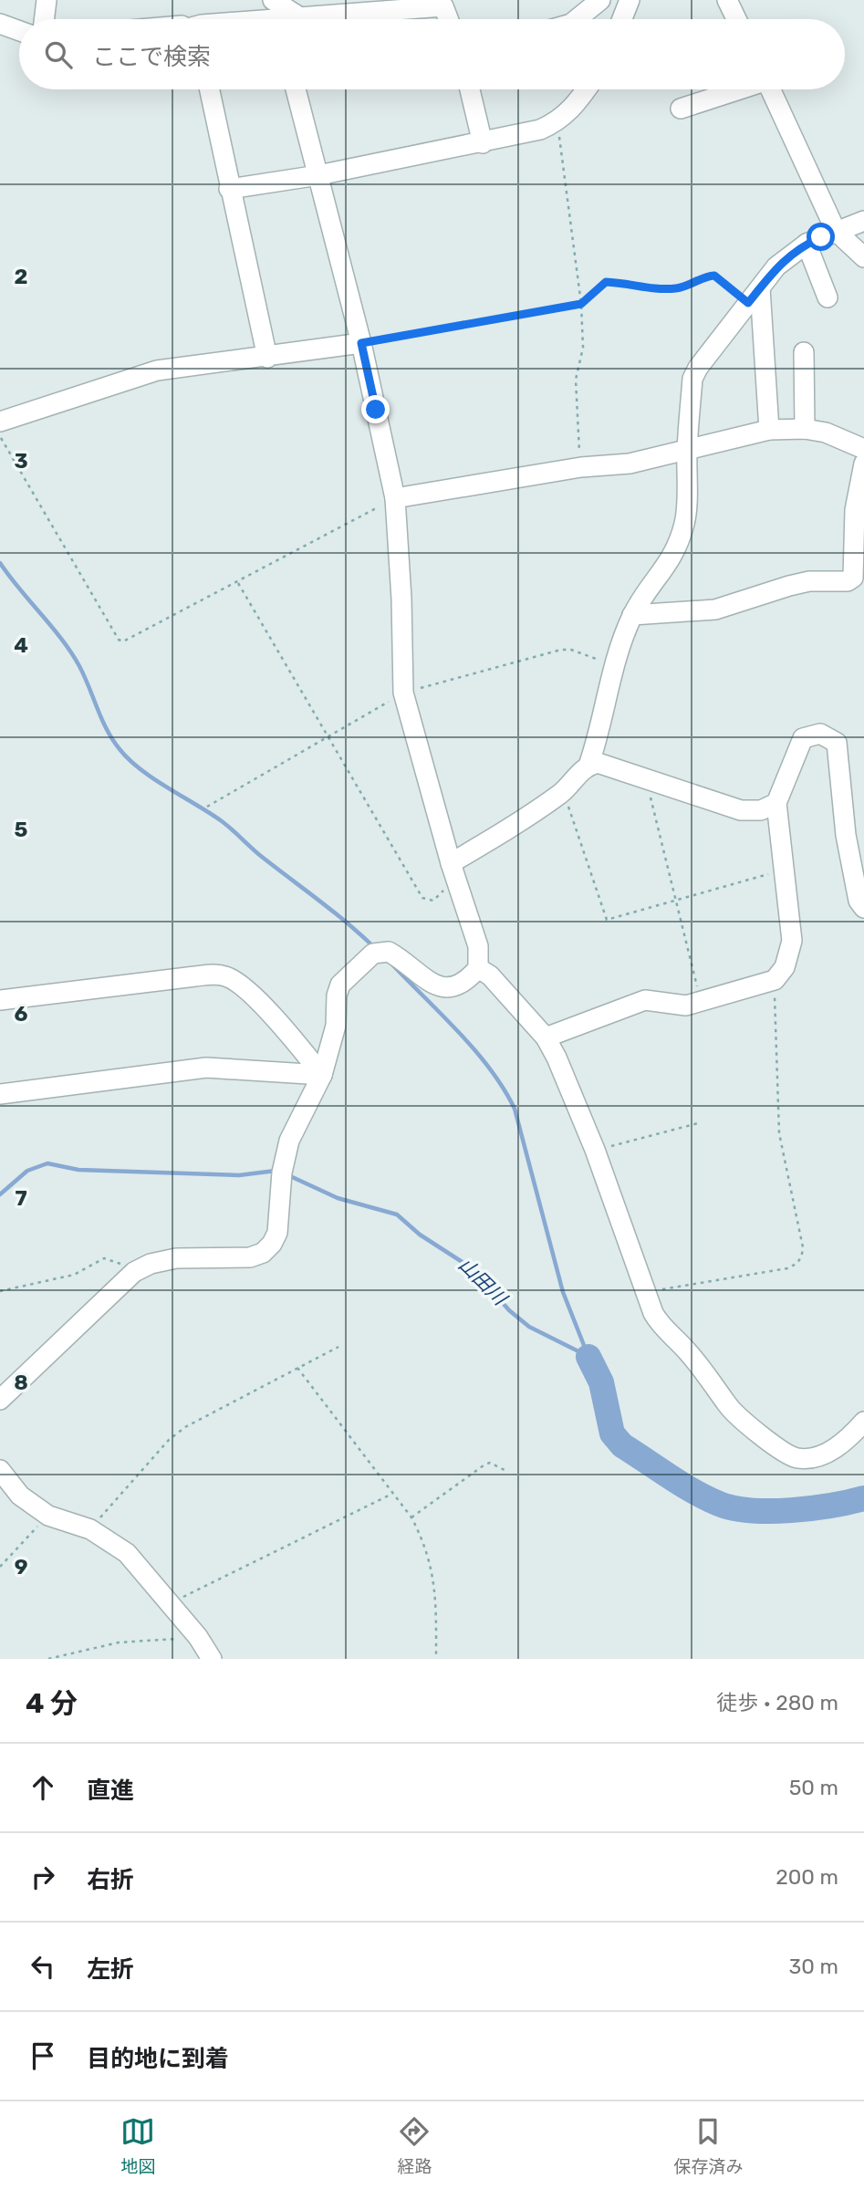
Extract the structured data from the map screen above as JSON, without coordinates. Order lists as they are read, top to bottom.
{
  "water": ["山田川"],
  "page": {
    "search": "ここで検索",
    "heading": ["4 分", "徒歩 · 280 m"],
    "list": [
      ["直進", "50 m"],
      ["右折", "200 m"],
      ["左折", "30 m"],
      "目的地に到着"
    ],
    "nav": ["地図", "経路", "保存済み"]
  },
  "grid": {
    "rows": [
      "2",
      "3",
      "4",
      "5",
      "6",
      "7",
      "8",
      "9"
    ]
  }
}
